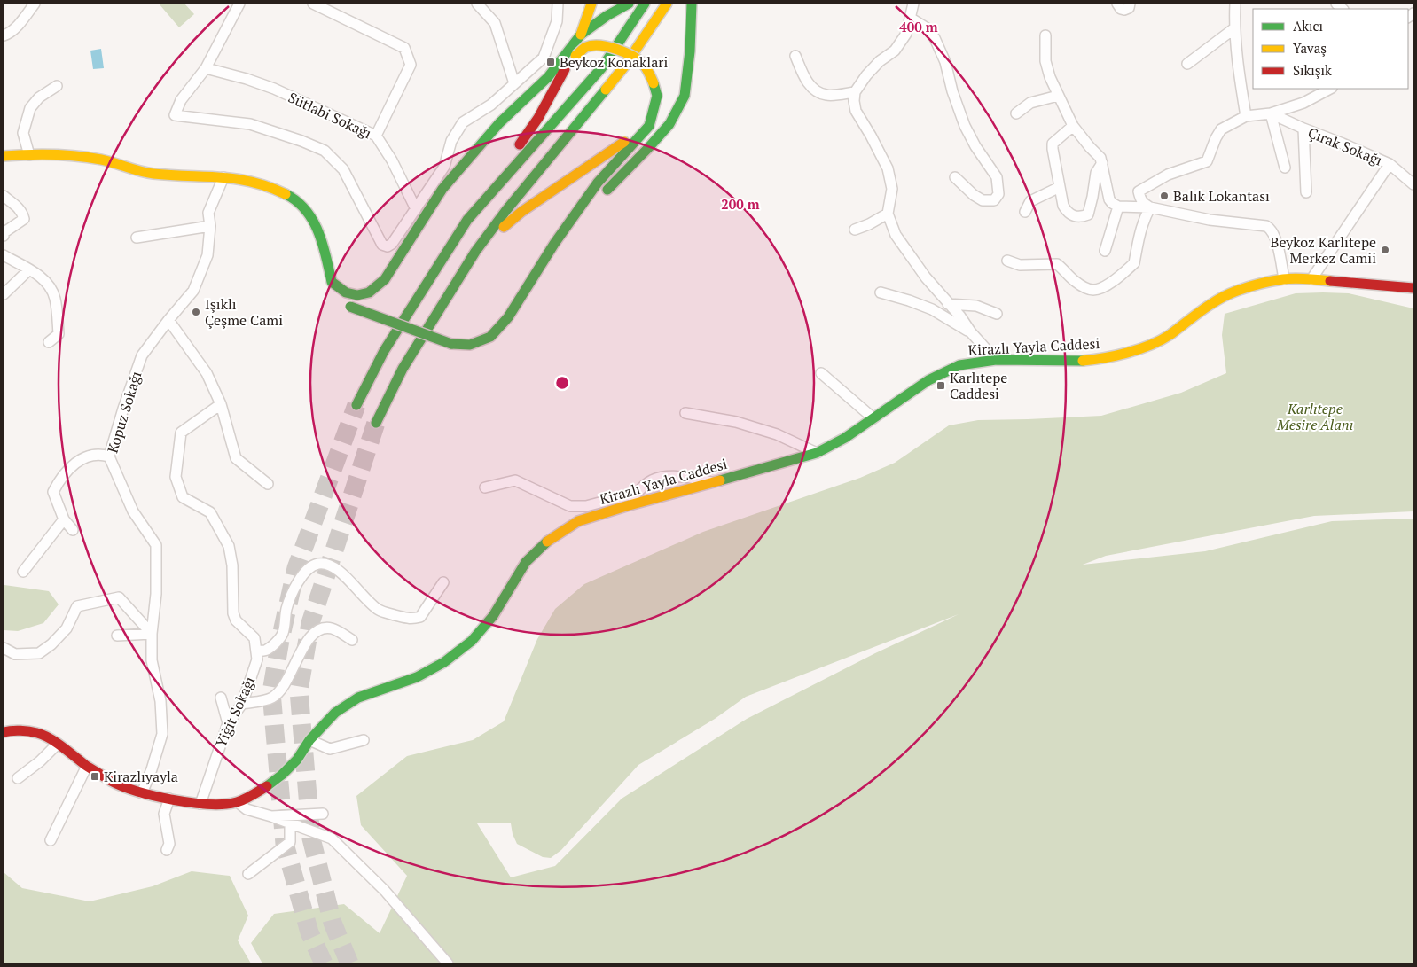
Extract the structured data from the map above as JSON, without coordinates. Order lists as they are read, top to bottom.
{
  "streets": {
    "main road": ["Kirazlı Yayla Caddesi"],
    "street": [
      "Sütlabi Sokağı",
      "Çırak Sokağı",
      "Kopuz Sokağı",
      "Yiğit Sokağı"
    ]
  },
  "crossings": [
    ["Çırak Sokağı", "Kirazlı Yayla Caddesi"],
    ["Kirazlı Yayla Caddesi", "Kopuz Sokağı"],
    ["Kirazlı Yayla Caddesi", "Yiğit Sokağı"]
  ],
  "parks": ["Karlıtepe Mesire Alanı"],
  "places": {
    "transit": ["Beykoz Konaklari", "Karlıtepe Caddesi", "Kirazlıyayla"],
    "other": ["Balık Lokantası", "Beykoz Karlıtepe Merkez Camii", "Işıklı Çeşme Cami"]
  },
  "legend": ["Akıcı", "Yavaş", "Sıkışık"],
  "rings": ["400 m", "200 m"]
}
